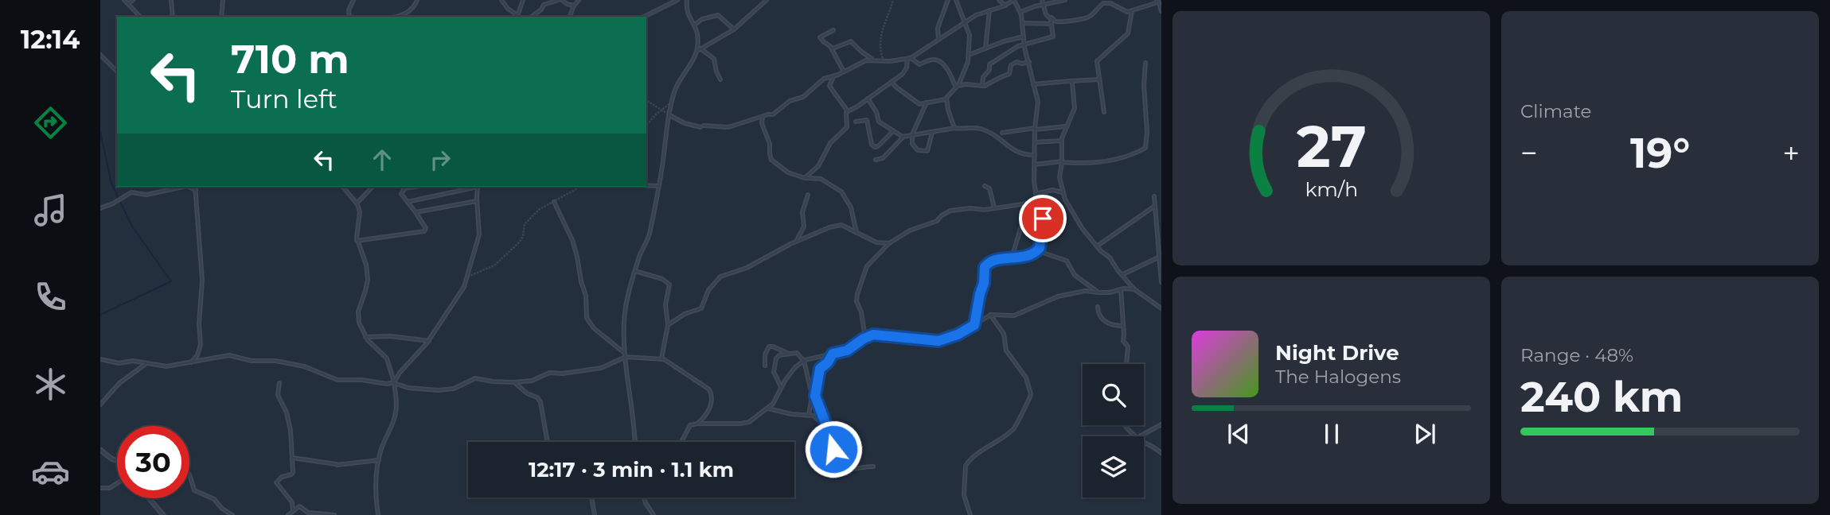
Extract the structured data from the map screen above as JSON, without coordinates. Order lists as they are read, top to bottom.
{
  "page": {
    "tabs": "12:14",
    "tile": [
      "Climate",
      ["Range · 48%", "240 km"]
    ],
    "turn": ["710 m", "Turn left"],
    "heat": ["−", "19°", "+"],
    "song": ["Night Drive", "The Halogens"],
    "limit": "30",
    "trip": "12:17 · 3 min · 1.1 km",
    "gauge": ["27", "km/h"]
  }
}
